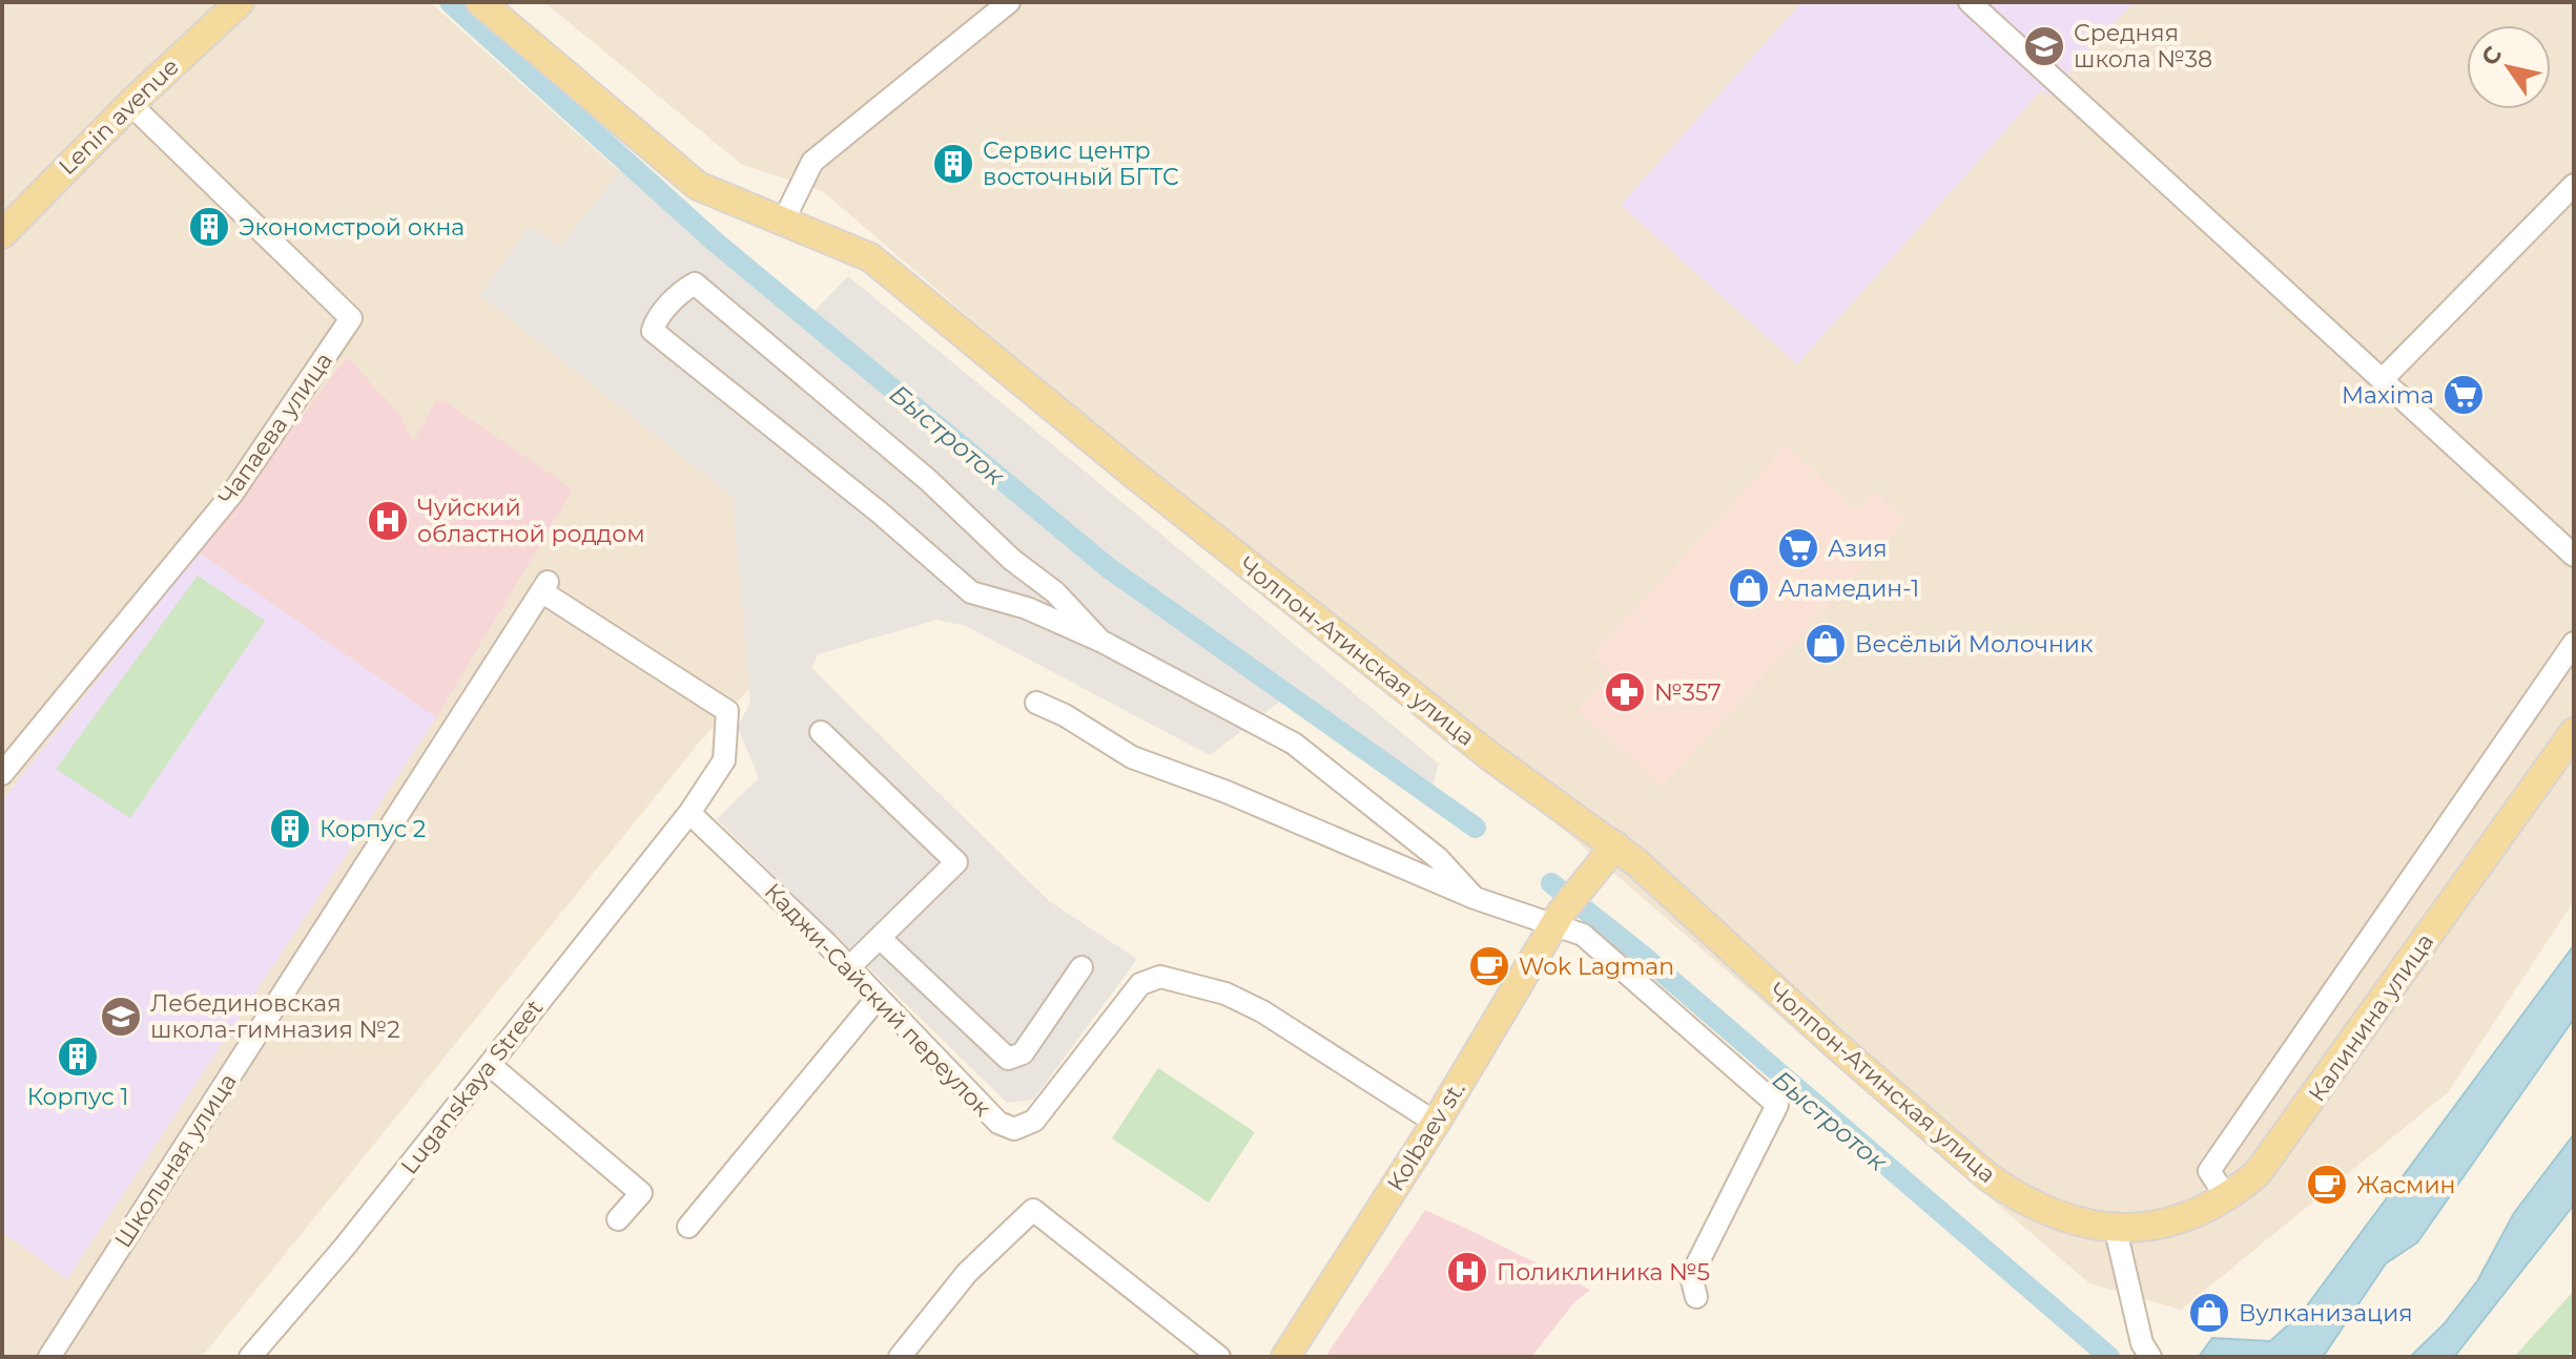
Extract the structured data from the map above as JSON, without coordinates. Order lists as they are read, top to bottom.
{
  "streets": {
    "main road": [
      "Lenin avenue",
      "Чолпон-Атинская улица",
      "Калинина улица",
      "Kolbaev st."
    ],
    "street": [
      "Чапаева улица",
      "Каджи-Сайский переулок",
      "Luganskaya Street",
      "Школьная улица"
    ]
  },
  "crossings": [
    ["Lenin avenue", "Чапаева улица"],
    ["Чолпон-Атинская улица", "Калинина улица"],
    ["Чолпон-Атинская улица", "Kolbaev st."],
    ["Каджи-Сайский переулок", "Luganskaya Street"],
    ["Каджи-Сайский переулок", "Kolbaev st."],
    ["Luganskaya Street", "Школьная улица"]
  ],
  "water": ["Быстроток"],
  "places": {
    "school or university": ["Средняя школа №38", "Лебединовская школа-гимназия №2"],
    "building": [
      "Сервис центр восточный БГТС",
      "Экономстрой окна",
      "Корпус 2",
      "Корпус 1"
    ],
    "supermarket": ["Maxima", "Азия"],
    "hospital": ["Чуйский областной роддом", "Поликлиника №5"],
    "shop": ["Аламедин-1", "Весёлый Молочник", "Вулканизация"],
    "pharmacy": ["№357"],
    "cafe": ["Wok Lagman", "Жасмин"]
  },
  "north": "top left"
}
